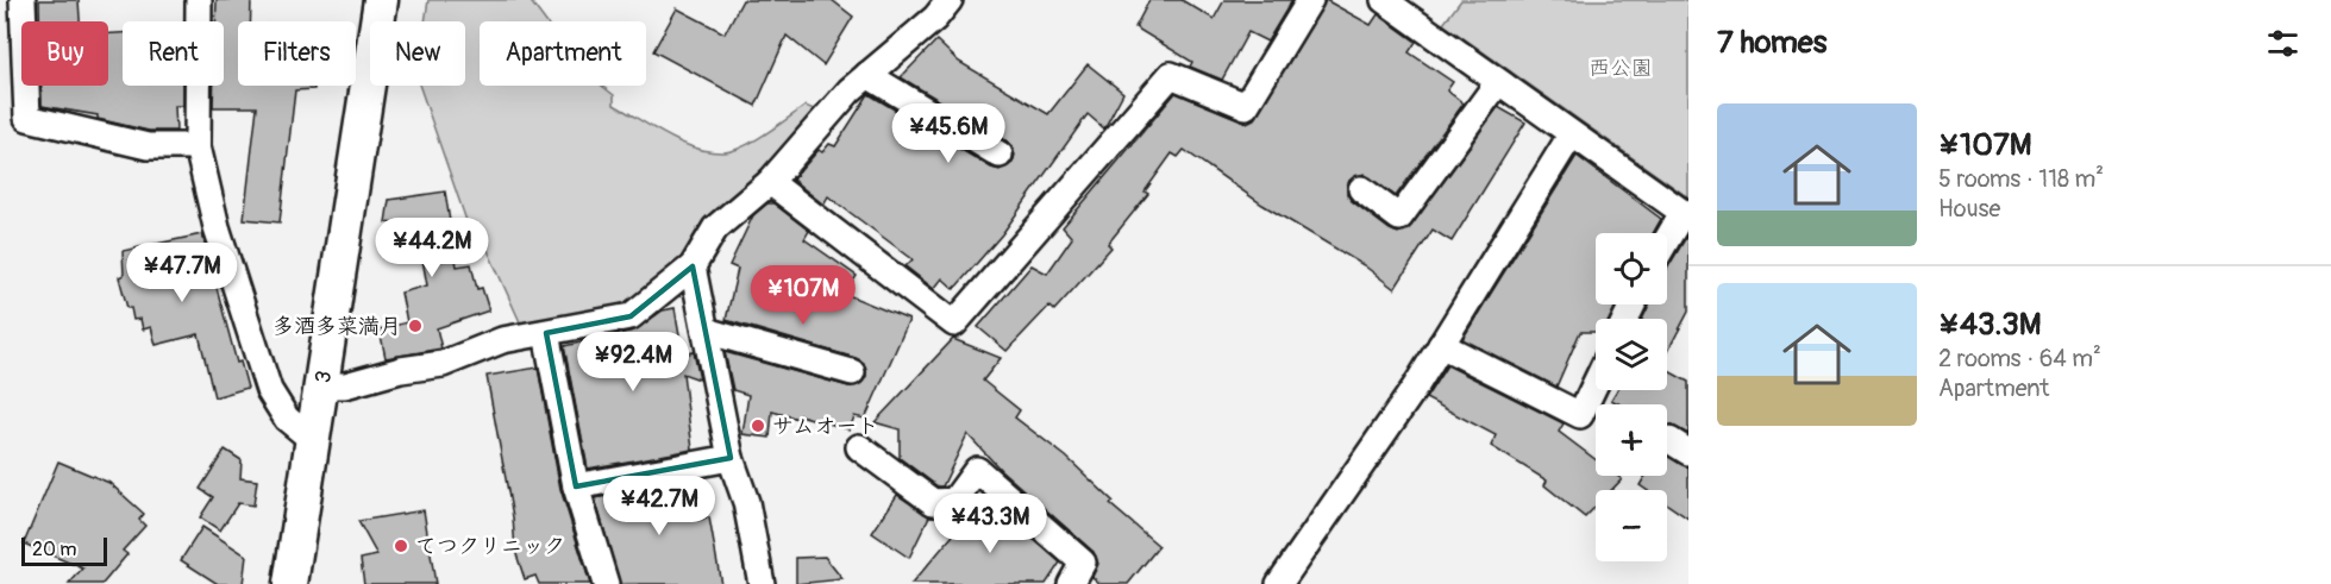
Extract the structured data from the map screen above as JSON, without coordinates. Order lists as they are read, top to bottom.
{
  "streets": {
    "street": ["3"]
  },
  "parks": ["西公園"],
  "places": ["多酒多菜満月", "サムオート", "てつクリニック"],
  "scale_bar": "20 m",
  "page": {
    "heading": "7 homes",
    "chip": [
      "Buy",
      "Rent",
      "Filters",
      "New",
      "Apartment"
    ],
    "list": [
      {
        "name": "¥107M",
        "note": "5 rooms · 118 m² · House"
      },
      {
        "name": "¥43.3M",
        "note": "2 rooms · 64 m² · Apartment"
      }
    ],
    "price": [
      "¥45.6M",
      "¥44.2M",
      "¥47.7M",
      "¥107M",
      "¥92.4M",
      "¥42.7M",
      "¥43.3M"
    ],
    "map_buttons": ["+", "−"],
    "scale": "20 m"
  }
}
